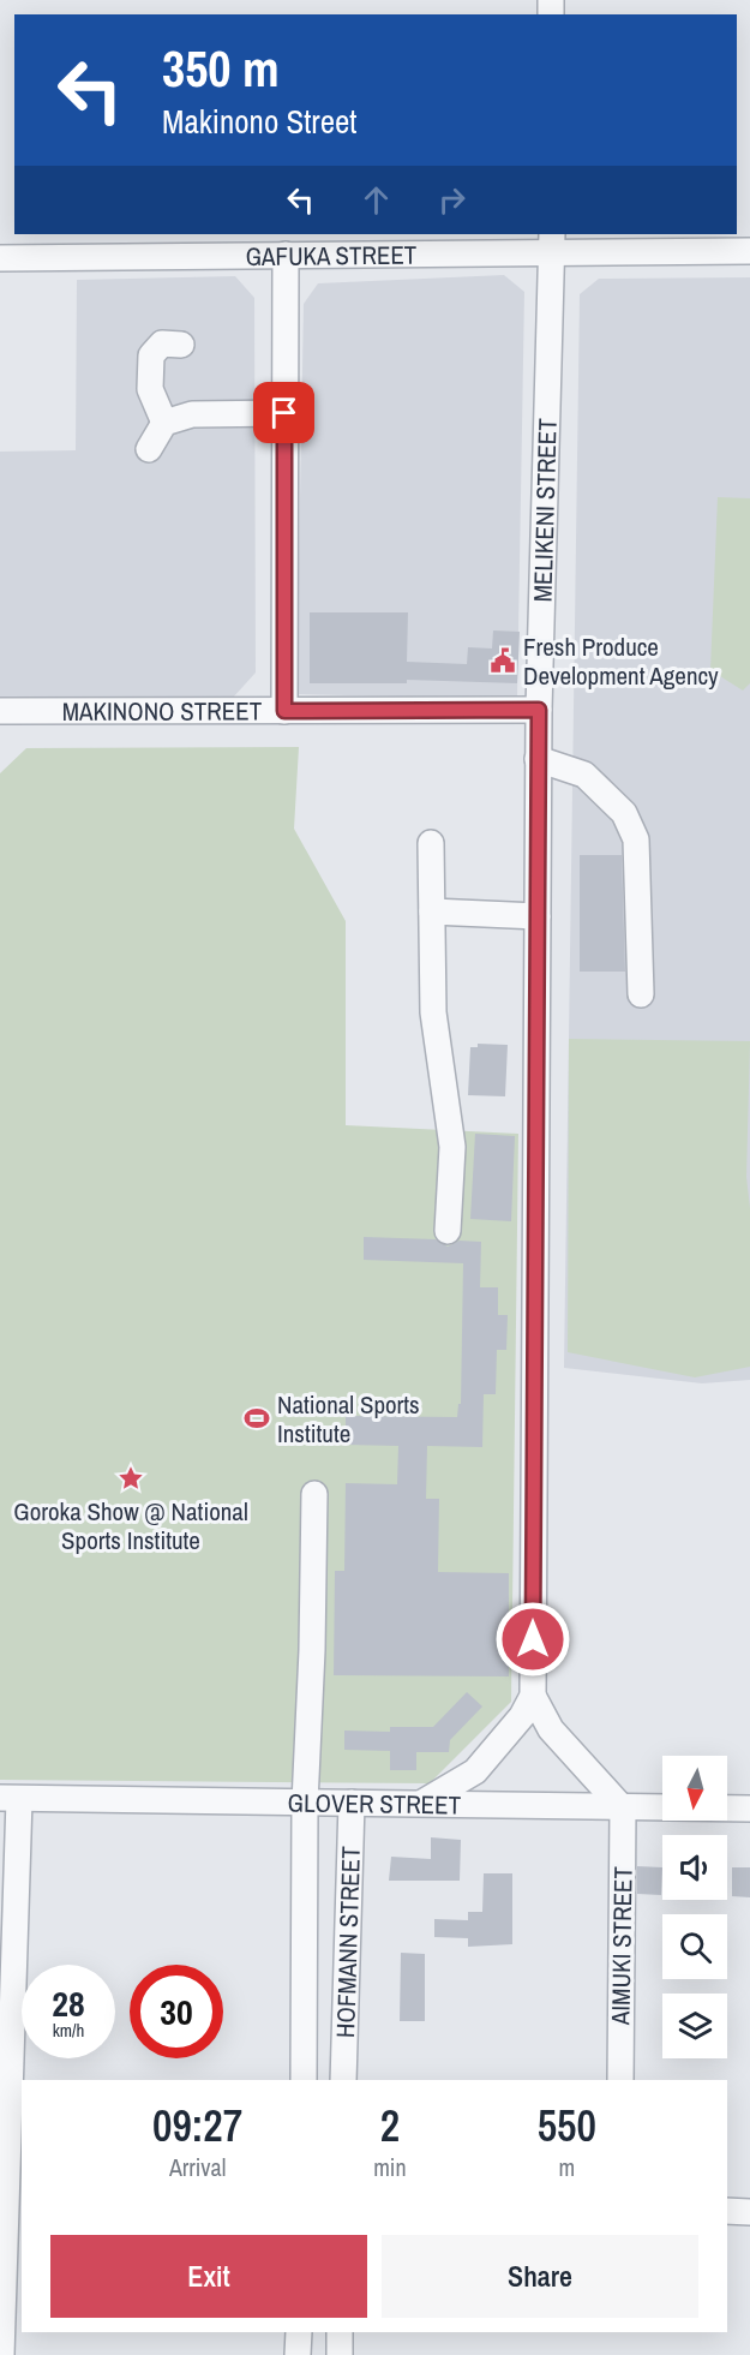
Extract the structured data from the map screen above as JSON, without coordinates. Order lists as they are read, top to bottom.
{
  "streets": {
    "street": [
      "GAFUKA STREET",
      "MELIKENI STREET",
      "MAKINONO STREET",
      "GLOVER STREET",
      "HOFMANN STREET",
      "AIMUKI STREET"
    ]
  },
  "crossings": [
    ["GAFUKA STREET", "MELIKENI STREET"],
    ["MELIKENI STREET", "MAKINONO STREET"],
    ["MELIKENI STREET", "GLOVER STREET"],
    ["MELIKENI STREET", "AIMUKI STREET"],
    ["GLOVER STREET", "HOFMANN STREET"],
    ["GLOVER STREET", "AIMUKI STREET"]
  ],
  "places": {
    "public building": ["Fresh Produce Development Agency"],
    "sports": ["National Sports Institute"],
    "place": ["Goroka Show @ National Sports Institute"]
  },
  "north": "bottom",
  "page": {
    "turn": ["350 m", "Makinono Street"],
    "speed": "28 km/h",
    "limit": "30",
    "eta": [
      "09:27",
      "Arrival",
      "2",
      "min",
      "550",
      "m"
    ],
    "buttons": ["Exit", "Share"]
  }
}
